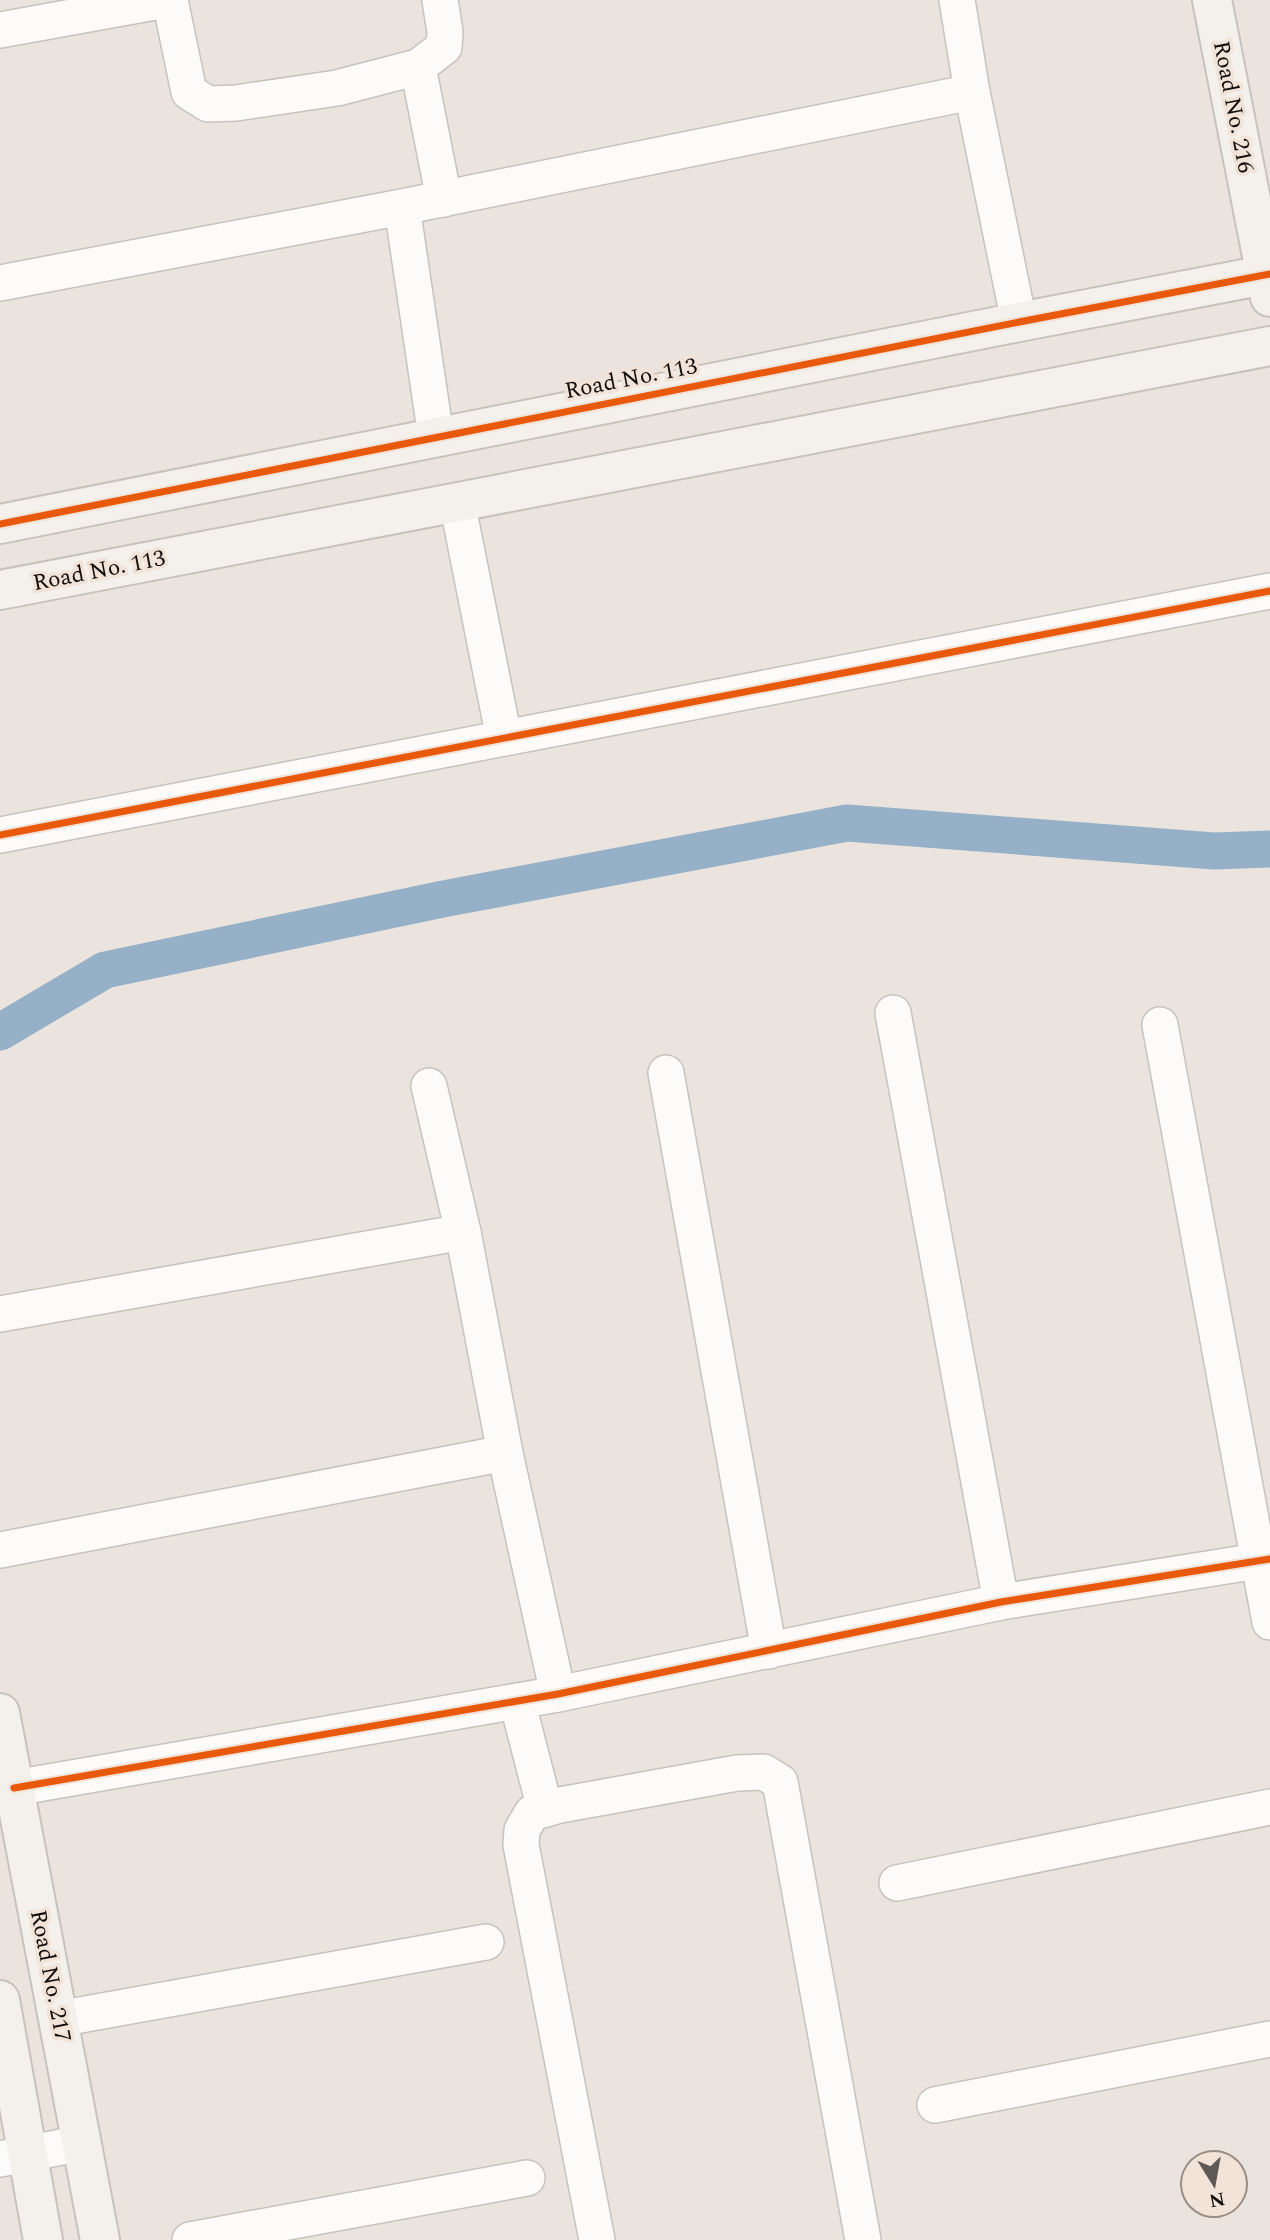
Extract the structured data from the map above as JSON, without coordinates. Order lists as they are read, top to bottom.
{
  "streets": {
    "street": ["Road No. 216", "Road No. 113", "Road No. 217"]
  },
  "crossings": [
    ["Road No. 216", "Road No. 113"]
  ],
  "north": "bottom"
}
